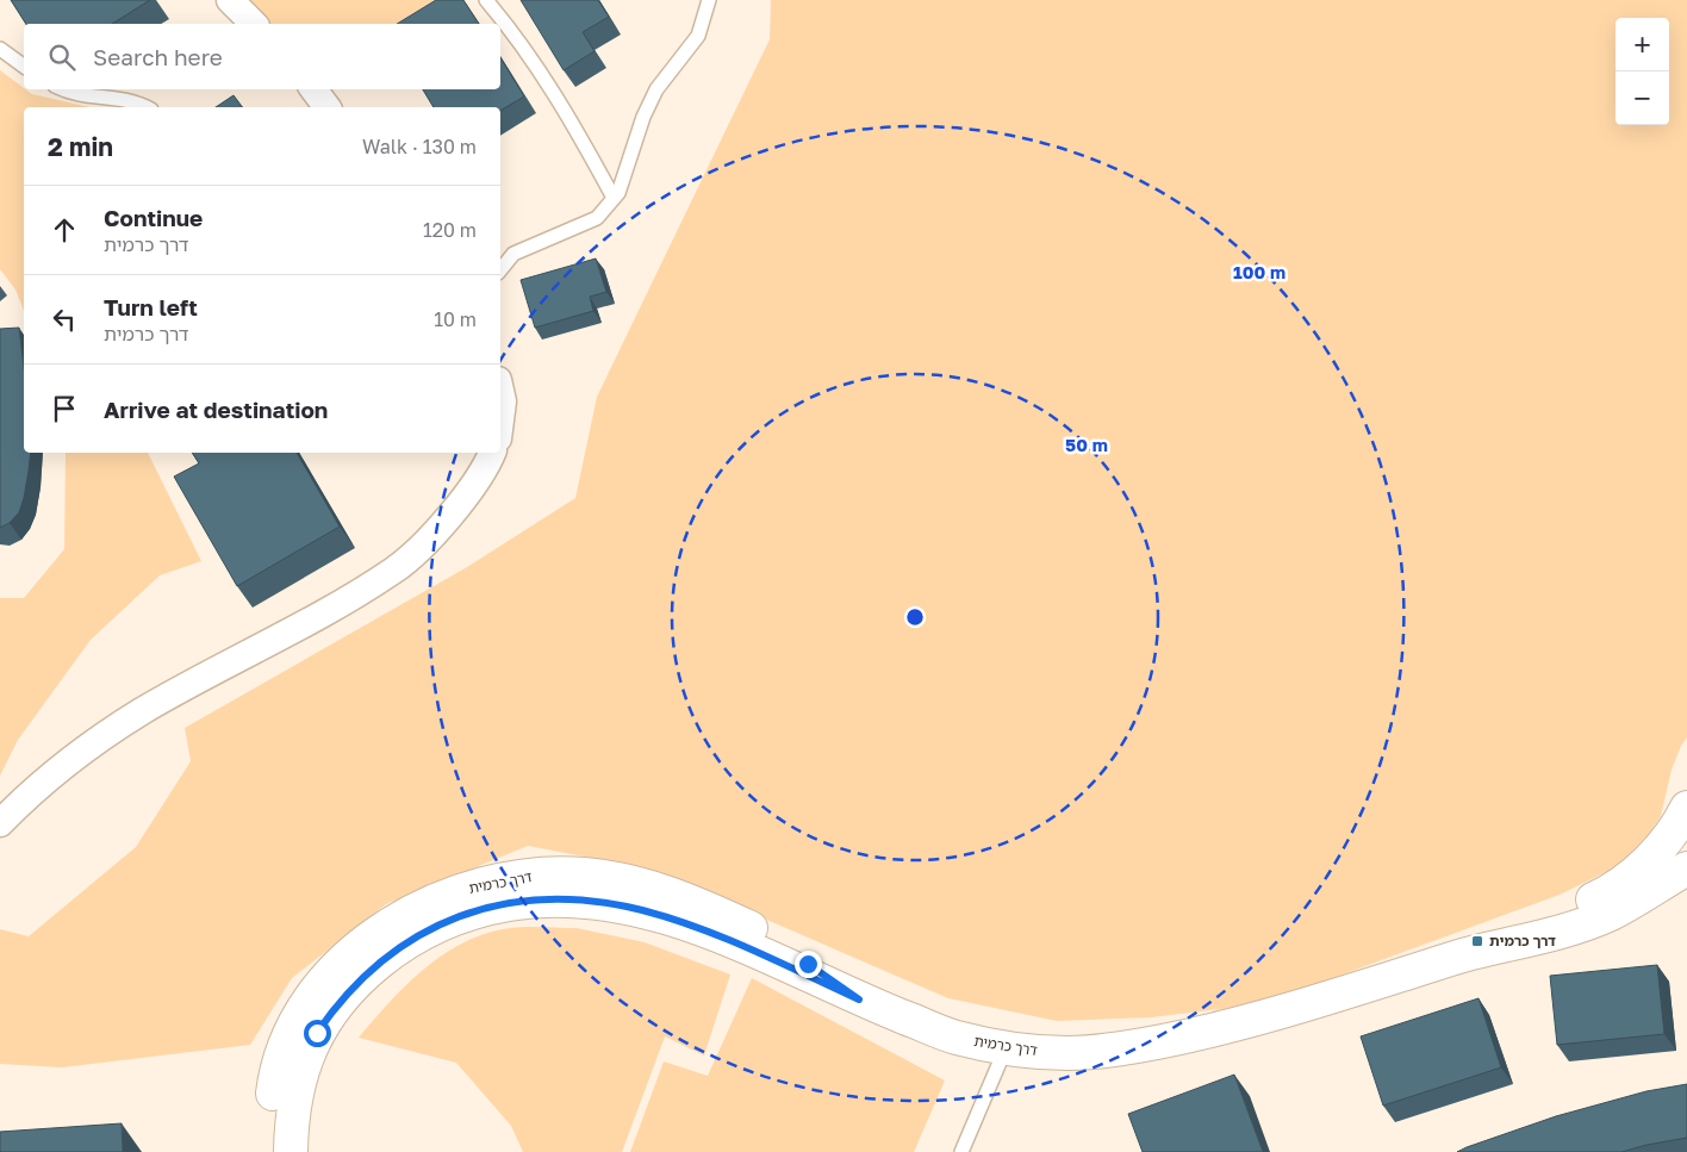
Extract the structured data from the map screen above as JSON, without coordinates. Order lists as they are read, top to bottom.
{
  "streets": {
    "street": ["דרך כרמית"]
  },
  "places": {
    "transit": ["דרך כרמית"]
  },
  "page": {
    "map_buttons": ["+", "−"],
    "search": "Search here",
    "heading": ["2 min", "Walk · 130 m"],
    "list": [
      ["Continue", "דרך כרמית", "120 m"],
      ["Turn left", "דרך כרמית", "10 m"],
      "Arrive at destination"
    ]
  },
  "rings": ["100 m", "50 m"]
}
